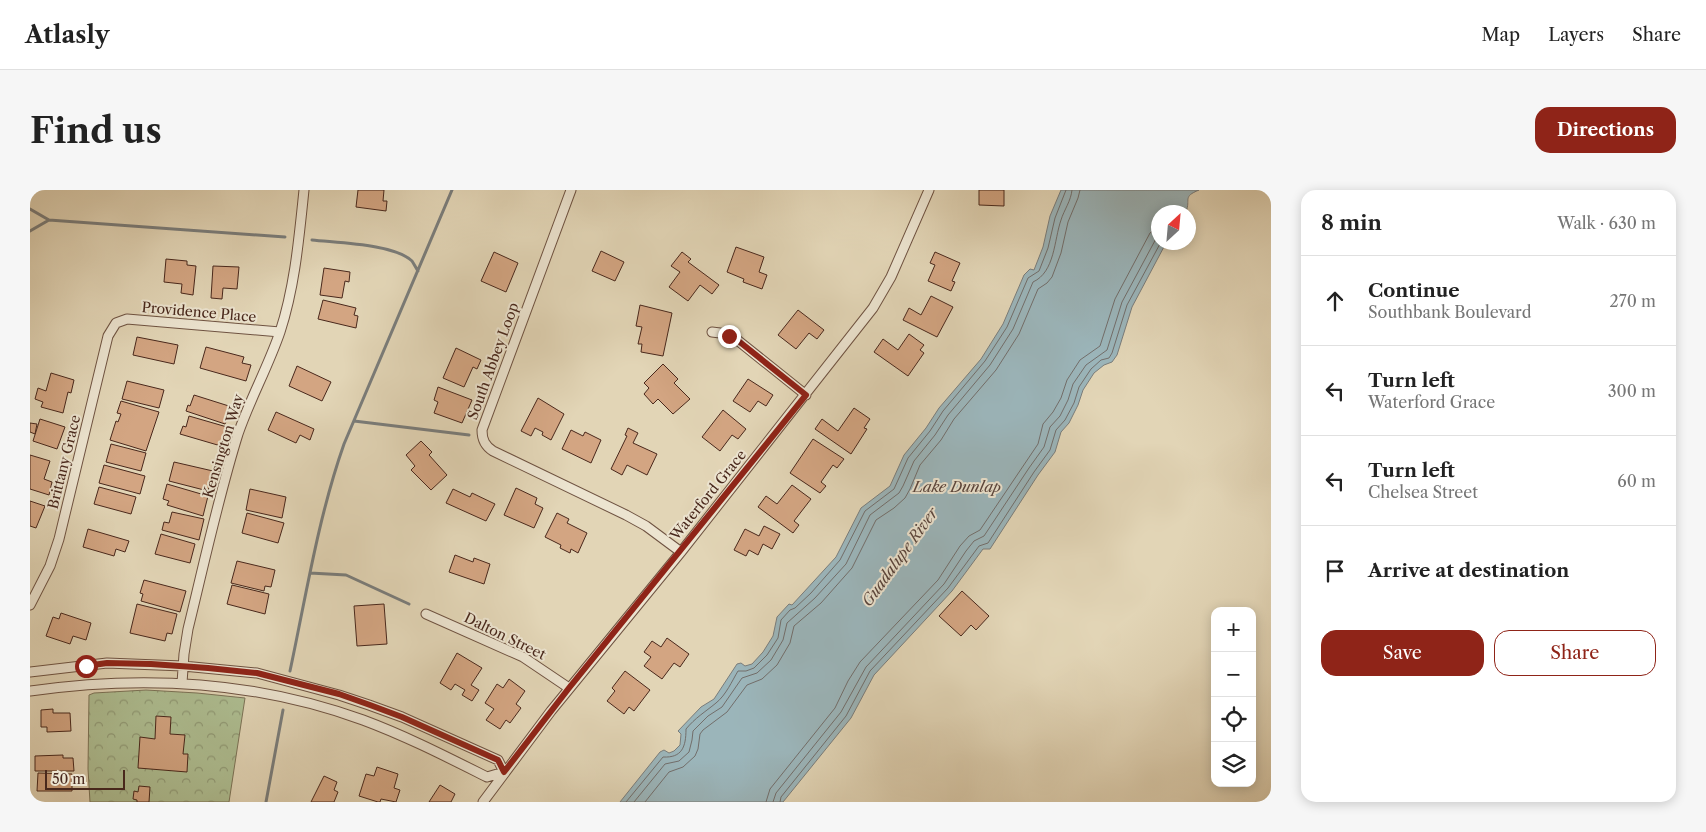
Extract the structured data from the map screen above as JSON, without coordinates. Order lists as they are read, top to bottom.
{
  "streets": {
    "street": [
      "Providence Place",
      "South Abbey Loop",
      "Kensington Way",
      "Brittany Grace",
      "Waterford Grace",
      "Dalton Street"
    ]
  },
  "crossings": [
    ["Providence Place", "Kensington Way"],
    ["Providence Place", "Brittany Grace"],
    ["South Abbey Loop", "Waterford Grace"],
    ["Waterford Grace", "Dalton Street"]
  ],
  "water": ["Lake Dunlap", "Guadalupe River"],
  "scale_bar": "50 m",
  "north": "top right",
  "page": {
    "header": "Atlasly",
    "nav": ["Map", "Layers", "Share"],
    "buttons": [
      "Directions",
      ["Save", "Share"]
    ],
    "title": "Find us",
    "heading": ["8 min", "Walk · 630 m"],
    "list": [
      ["Continue", "Southbank Boulevard", "270 m"],
      ["Turn left", "Waterford Grace", "300 m"],
      ["Turn left", "Chelsea Street", "60 m"],
      "Arrive at destination"
    ],
    "map_buttons": ["+", "−"],
    "scale": "50 m"
  }
}
